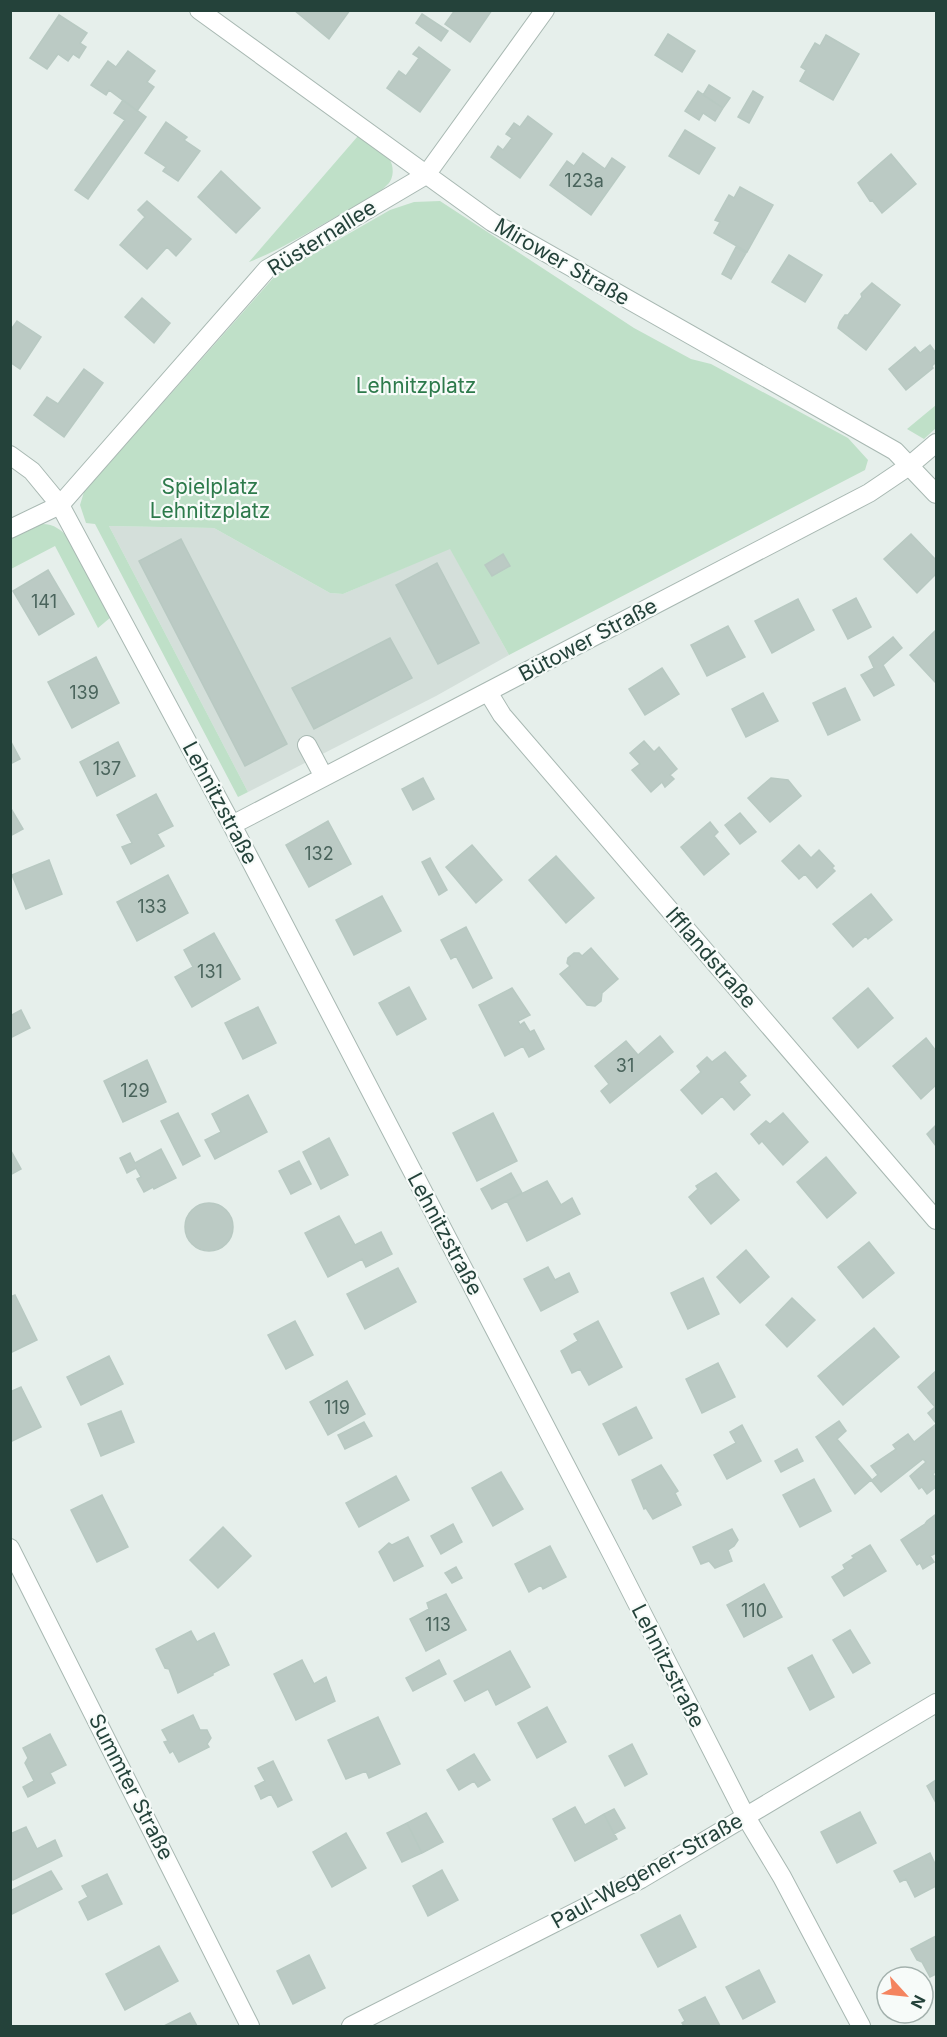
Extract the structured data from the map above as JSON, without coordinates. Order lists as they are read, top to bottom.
{
  "streets": {
    "street": [
      "Rüsternallee",
      "Mirower Straße",
      "Bütower Straße",
      "Lehnitzstraße",
      "Ifflandstraße",
      "Summter Straße",
      "Paul-Wegener-Straße"
    ]
  },
  "crossings": [
    ["Rüsternallee", "Mirower Straße"],
    ["Rüsternallee", "Lehnitzstraße"],
    ["Mirower Straße", "Bütower Straße"],
    ["Bütower Straße", "Lehnitzstraße"],
    ["Bütower Straße", "Ifflandstraße"],
    ["Lehnitzstraße", "Paul-Wegener-Straße"]
  ],
  "parks": ["Lehnitzplatz", "Spielplatz Lehnitzplatz"],
  "house_numbers": [
    "123a",
    "141",
    "139",
    "137",
    "132",
    "133",
    "131",
    "31",
    "129",
    "119",
    "110",
    "113"
  ],
  "north": "bottom right"
}
